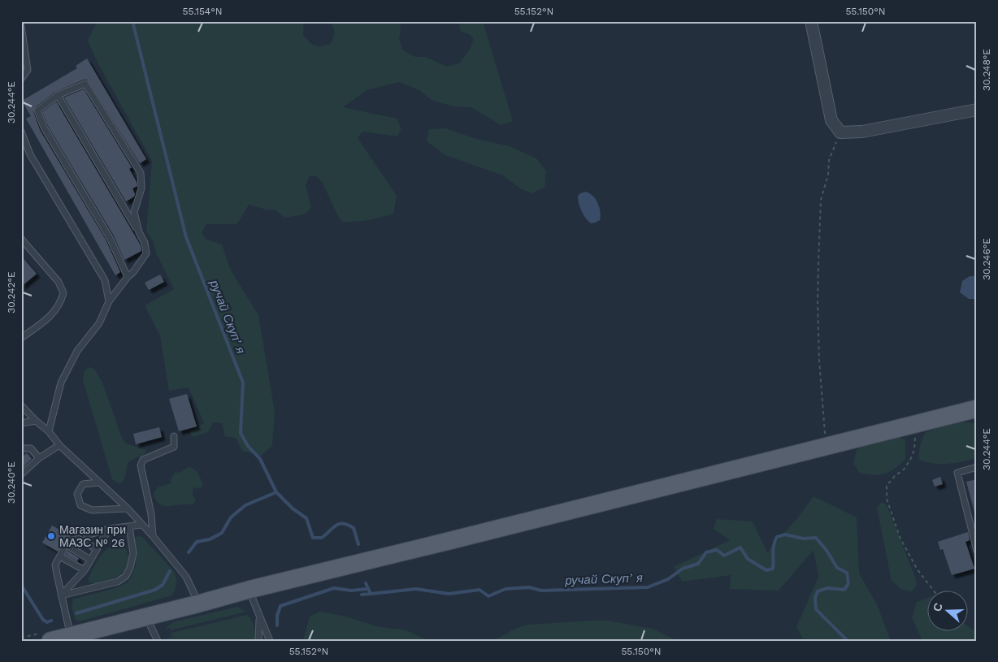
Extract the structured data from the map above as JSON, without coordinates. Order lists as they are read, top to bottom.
{
  "water": ["ручай Скупʼя"],
  "places": ["Магазин при МАЗС № 26"],
  "north": "left",
  "coordinates": [
    "55.154°N",
    "55.152°N",
    "55.150°N",
    "30.248°E",
    "30.244°E",
    "30.246°E",
    "30.242°E",
    "30.240°E"
  ]
}
